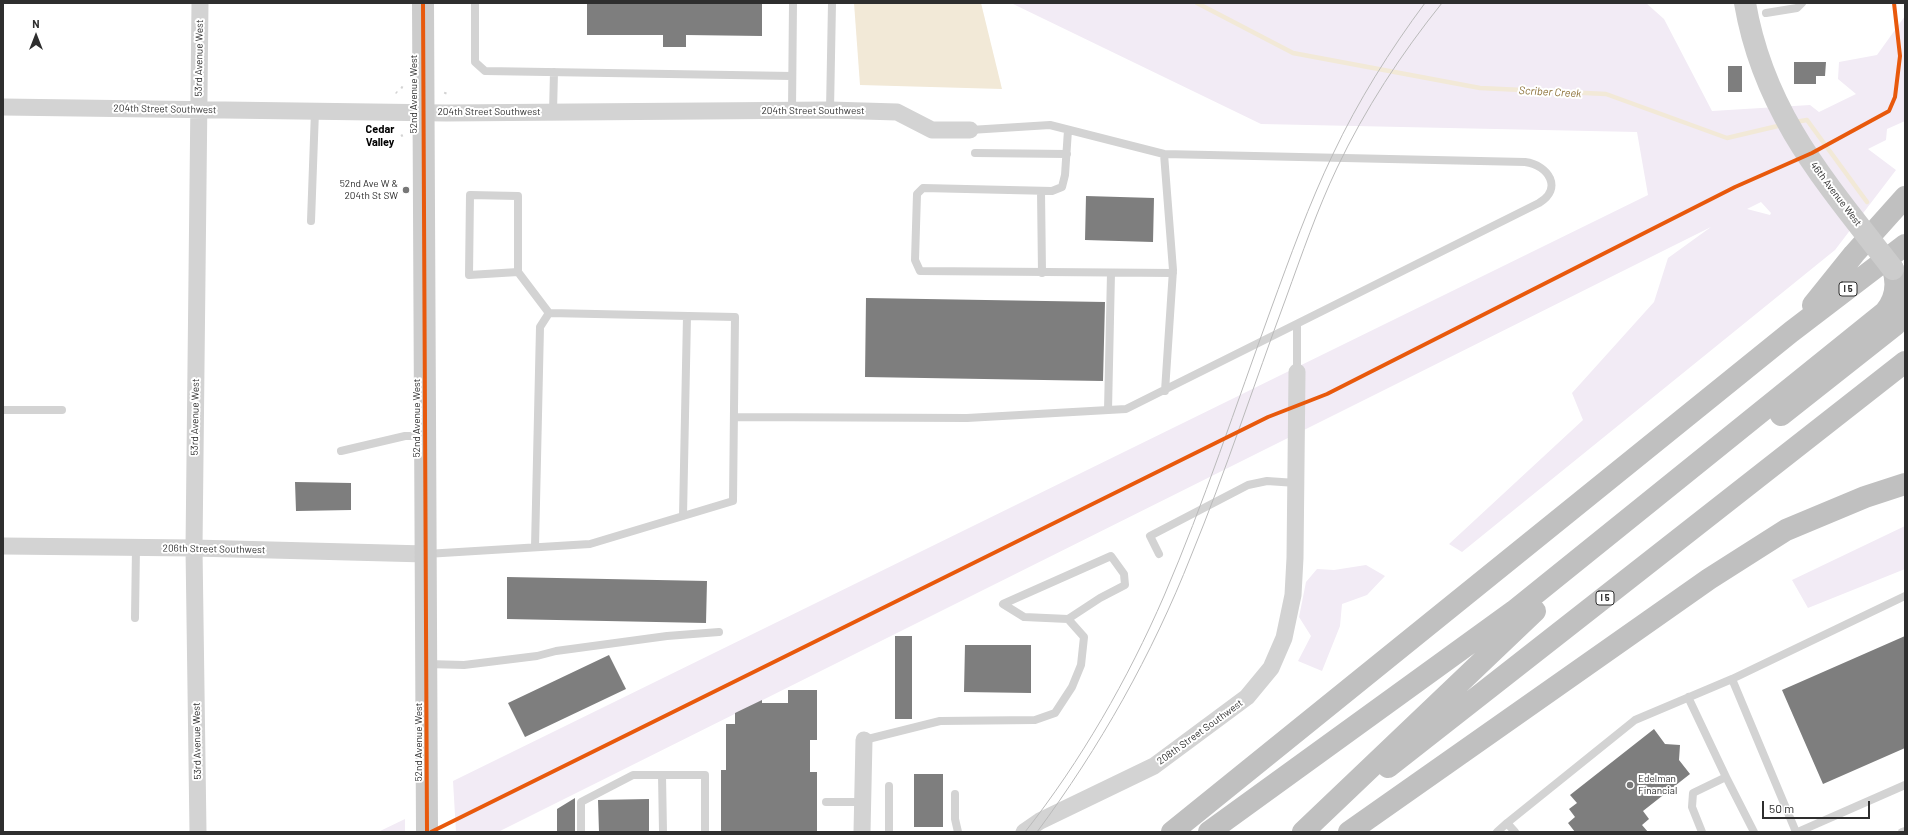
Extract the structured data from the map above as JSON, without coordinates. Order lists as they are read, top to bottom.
{
  "streets": {
    "highway": ["I 5"],
    "street": [
      "53rd Avenue West",
      "52nd Avenue West",
      "204th Street Southwest",
      "46th Avenue West",
      "206th Street Southwest",
      "208th Street Southwest"
    ]
  },
  "crossings": [
    ["53rd Avenue West", "204th Street Southwest"],
    ["53rd Avenue West", "206th Street Southwest"],
    ["52nd Avenue West", "204th Street Southwest"],
    ["52nd Avenue West", "206th Street Southwest"]
  ],
  "districts": ["Cedar Valley"],
  "water": ["Scriber Creek"],
  "places": ["52nd Ave W & 204th St SW", "Edelman Financial"],
  "scale_bar": "50 m",
  "north": "top"
}
